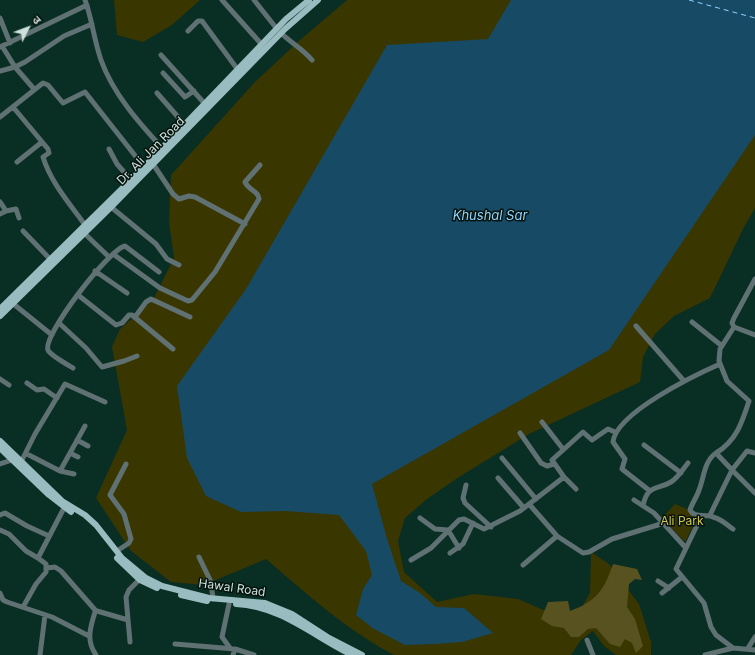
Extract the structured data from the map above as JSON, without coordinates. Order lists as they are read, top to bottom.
{
  "streets": {
    "main road": ["Dr. Ali Jan Road", "Hawal Road"]
  },
  "water": ["Khushal Sar"],
  "parks": ["Ali Park"],
  "north": "top right"
}
